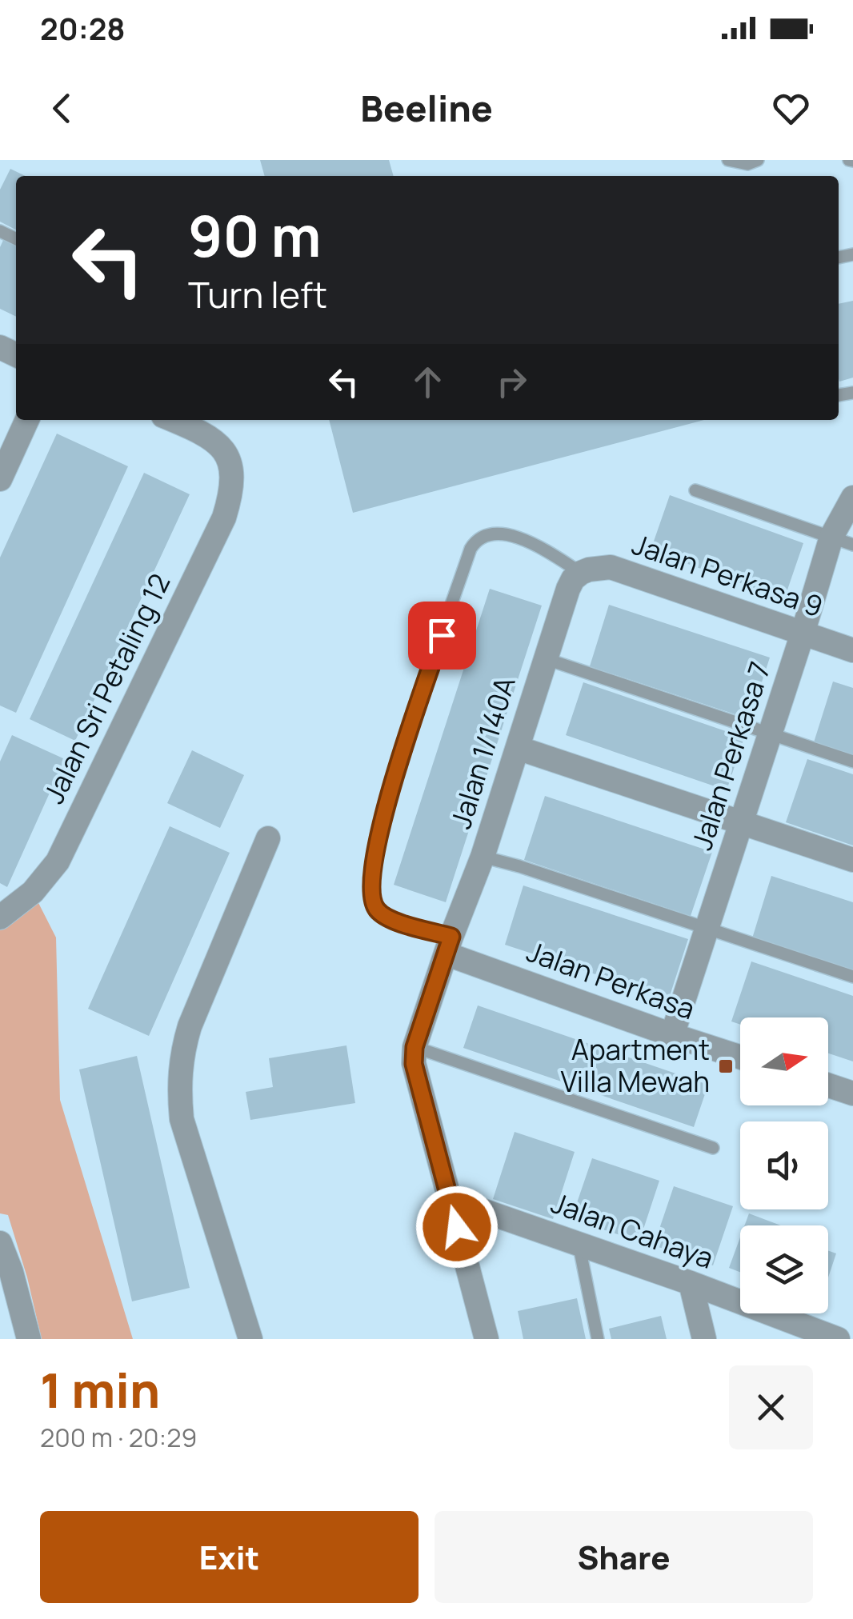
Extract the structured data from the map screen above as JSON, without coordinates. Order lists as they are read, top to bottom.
{
  "streets": {
    "street": [
      "Jalan Perkasa 9",
      "Jalan Sri Petaling 12",
      "Jalan 1/140A",
      "Jalan Perkasa 7",
      "Jalan Perkasa",
      "Jalan Cahaya"
    ]
  },
  "crossings": [
    ["Jalan Perkasa 9", "Jalan 1/140A"],
    ["Jalan Perkasa 9", "Jalan Perkasa 7"],
    ["Jalan 1/140A", "Jalan Perkasa"],
    ["Jalan Perkasa 7", "Jalan Perkasa"]
  ],
  "places": {
    "transit": ["Apartment Villa Mewah"]
  },
  "north": "right",
  "page": {
    "status": "20:28",
    "header": "Beeline",
    "turn": ["90 m", "Turn left"],
    "heading": ["1 min", "200 m · 20:29"],
    "buttons": ["Exit", "Share"]
  }
}
